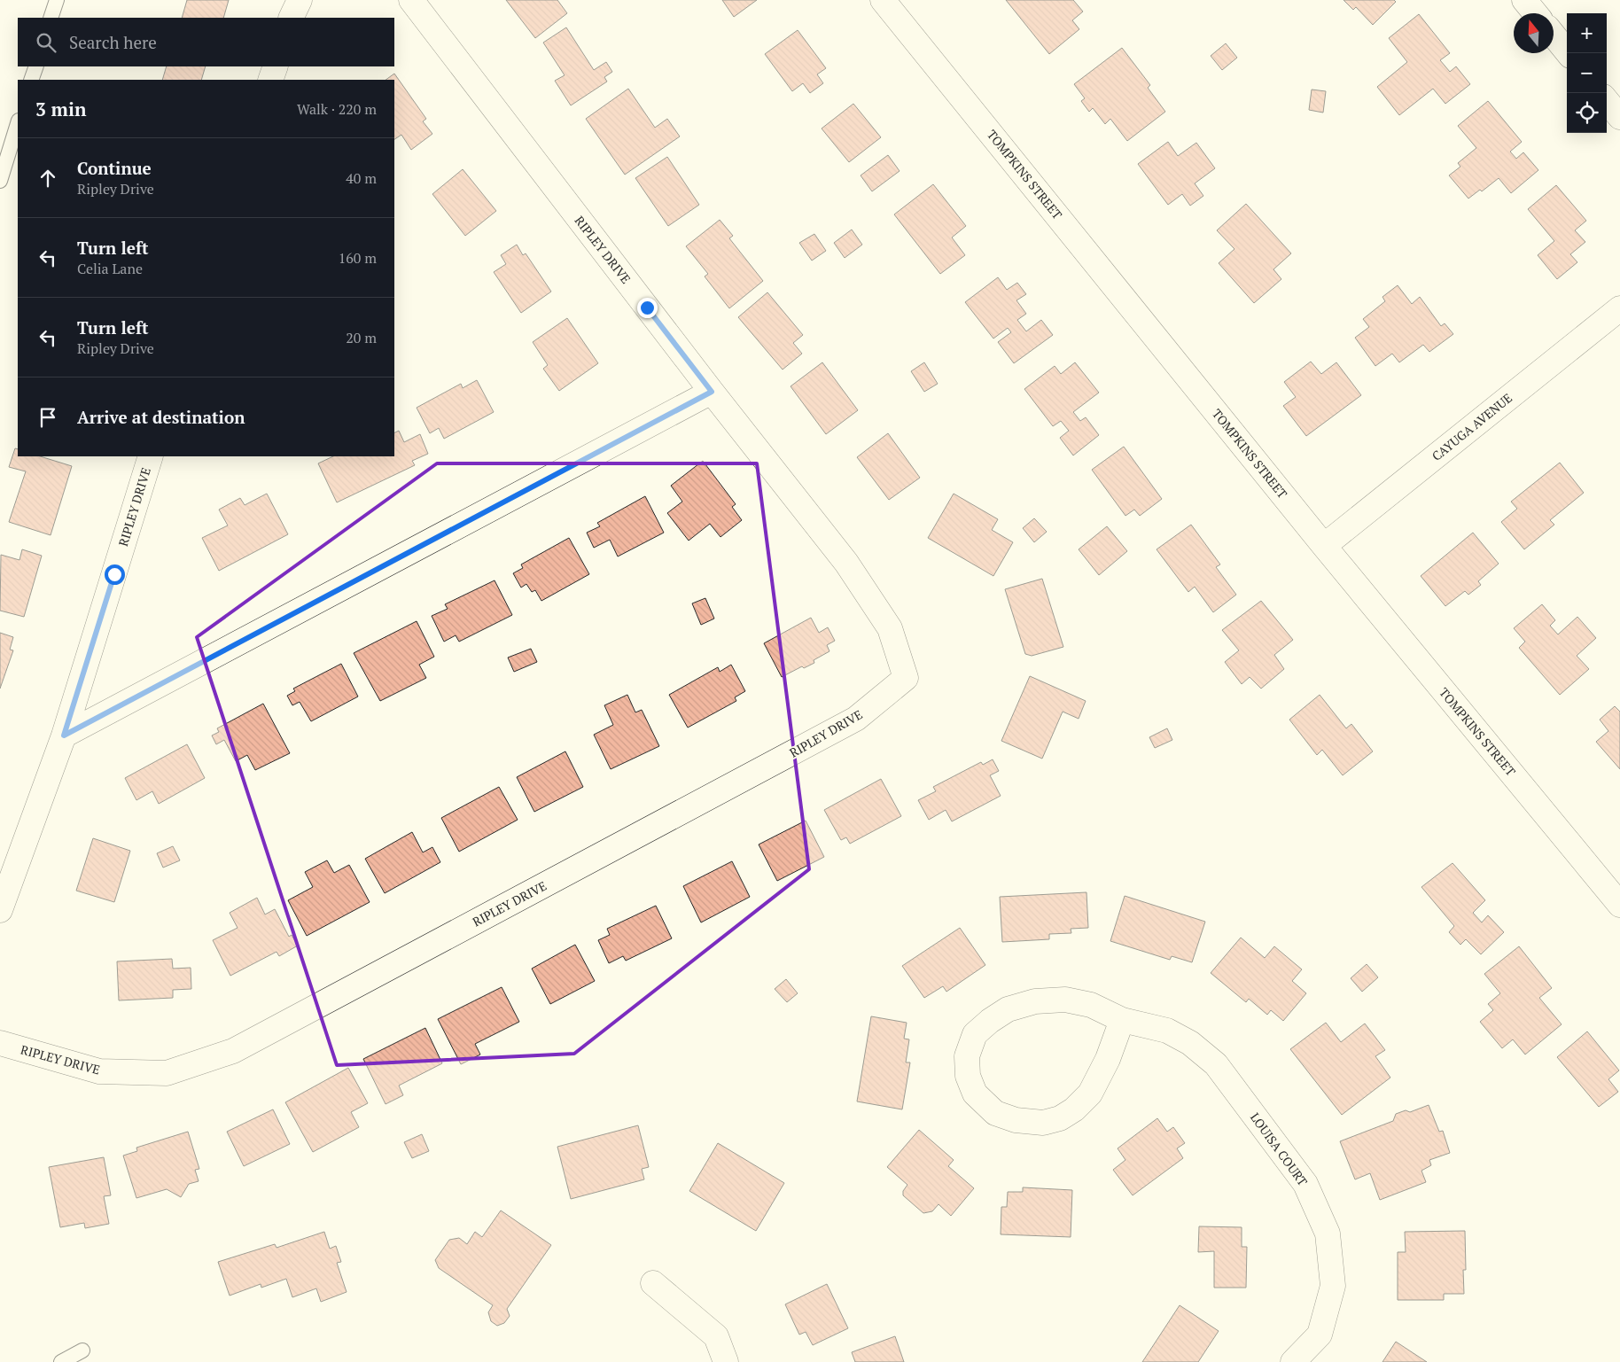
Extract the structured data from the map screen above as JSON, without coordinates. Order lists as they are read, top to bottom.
{
  "streets": {
    "street": [
      "TOMPKINS STREET",
      "RIPLEY DRIVE",
      "CAYUGA AVENUE",
      "LOUISA COURT"
    ]
  },
  "crossings": [
    ["TOMPKINS STREET", "CAYUGA AVENUE"]
  ],
  "north": "top",
  "page": {
    "map_buttons": ["+", "−"],
    "search": "Search here",
    "heading": ["3 min", "Walk · 220 m"],
    "list": [
      ["Continue", "Ripley Drive", "40 m"],
      ["Turn left", "Celia Lane", "160 m"],
      ["Turn left", "Ripley Drive", "20 m"],
      "Arrive at destination"
    ]
  }
}
